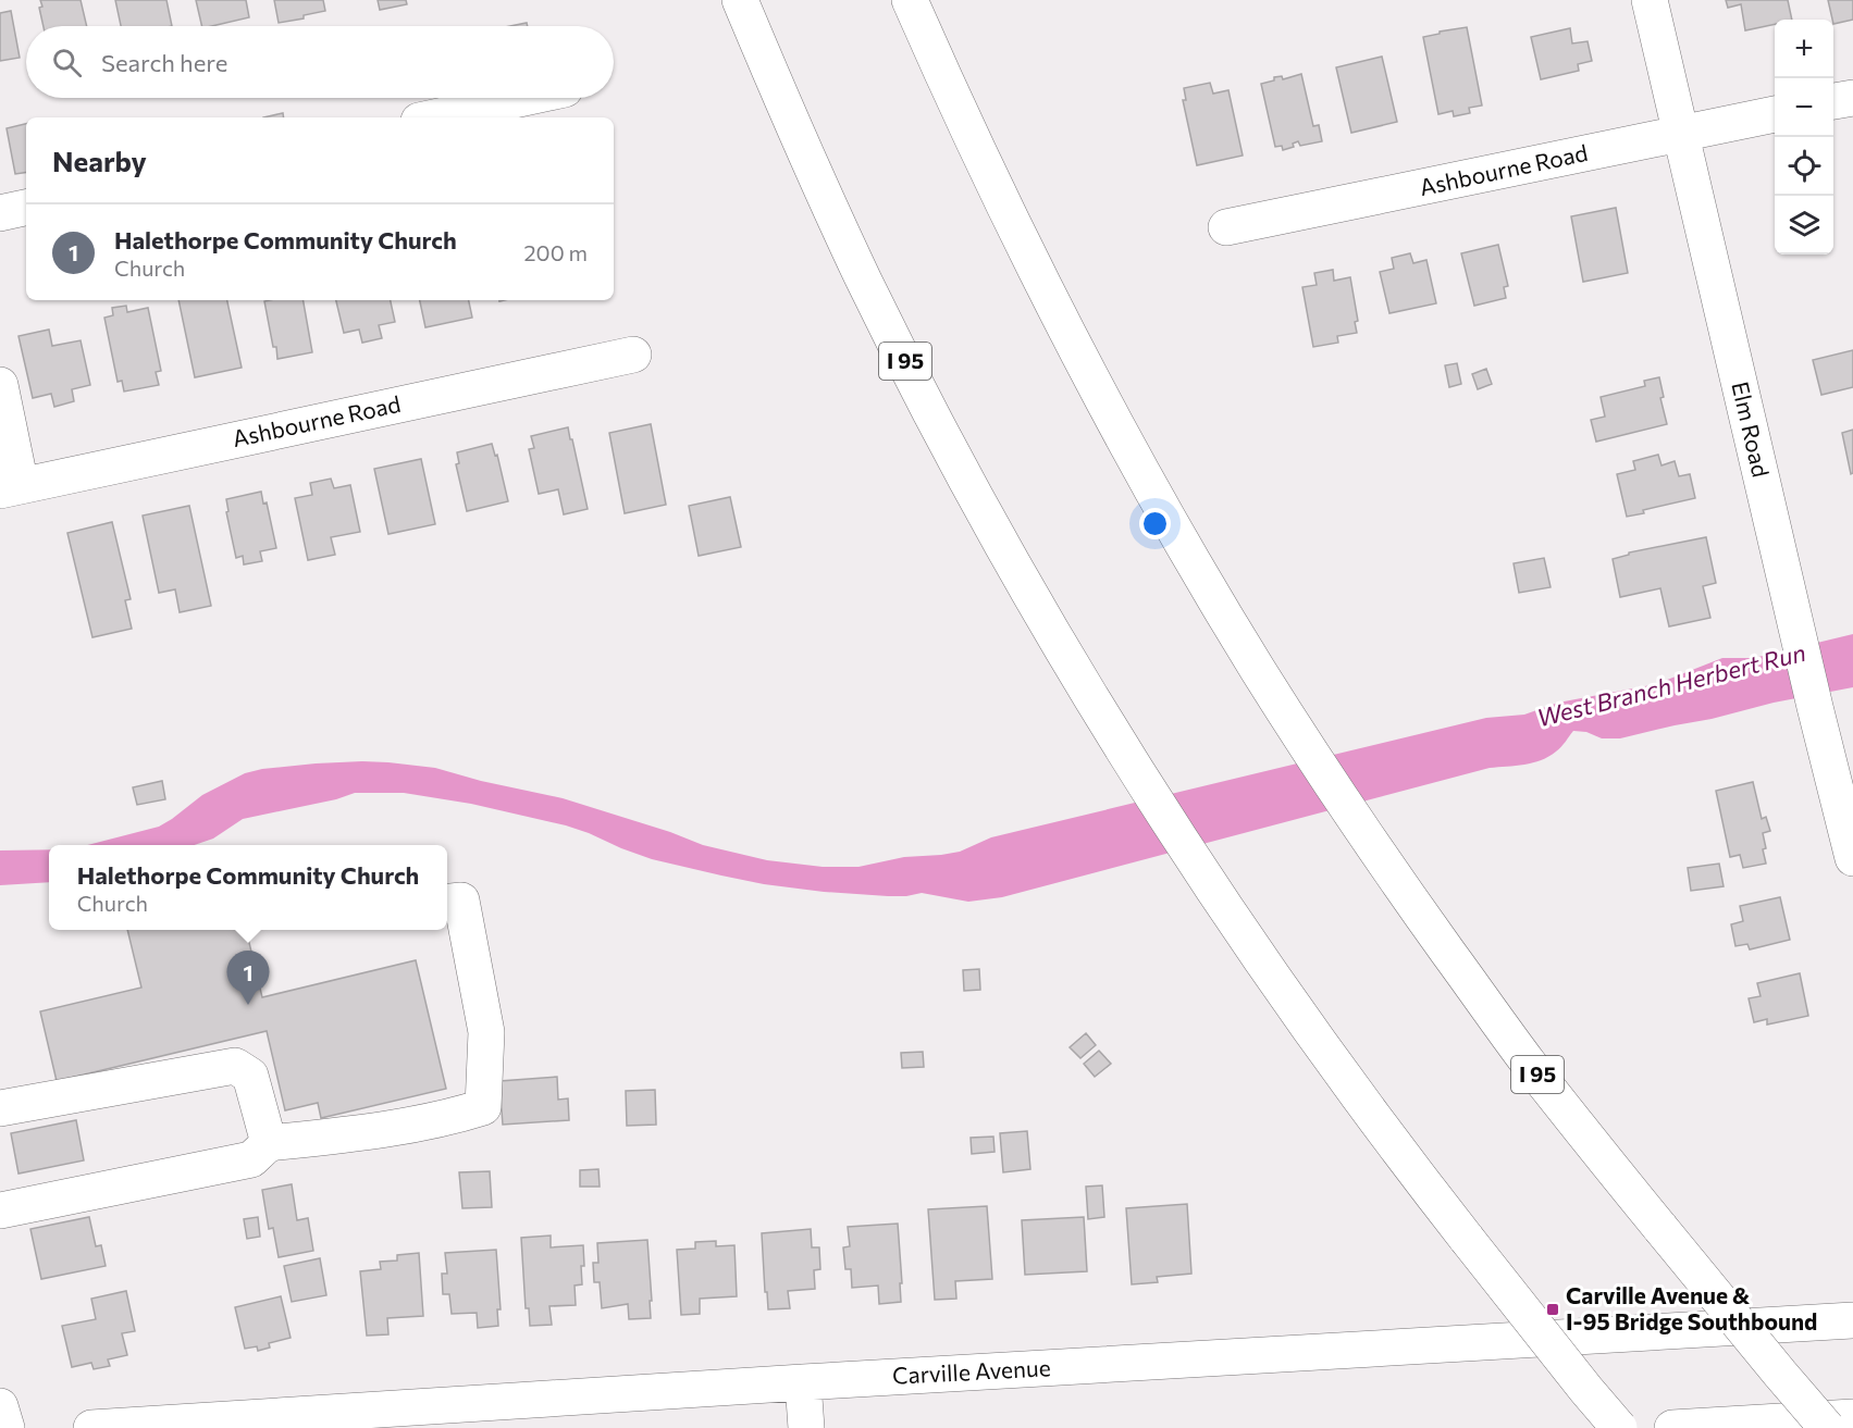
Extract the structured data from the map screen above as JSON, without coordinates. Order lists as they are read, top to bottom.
{
  "streets": {
    "main road": [
      "Ashbourne Road",
      "I 95",
      "Elm Road",
      "Carville Avenue"
    ]
  },
  "crossings": [
    ["Ashbourne Road", "Elm Road"]
  ],
  "water": ["West Branch Herbert Run"],
  "places": {
    "transit": ["Carville Avenue & I-95 Bridge Southbound"]
  },
  "page": {
    "map_buttons": ["+", "−"],
    "search": "Search here",
    "heading": "Nearby",
    "list": [
      {
        "mark": "1",
        "name": "Halethorpe Community Church",
        "note": "Church",
        "value": "200 m"
      }
    ],
    "popup": ["Halethorpe Community Church", "Church"],
    "pins": "1"
  }
}
